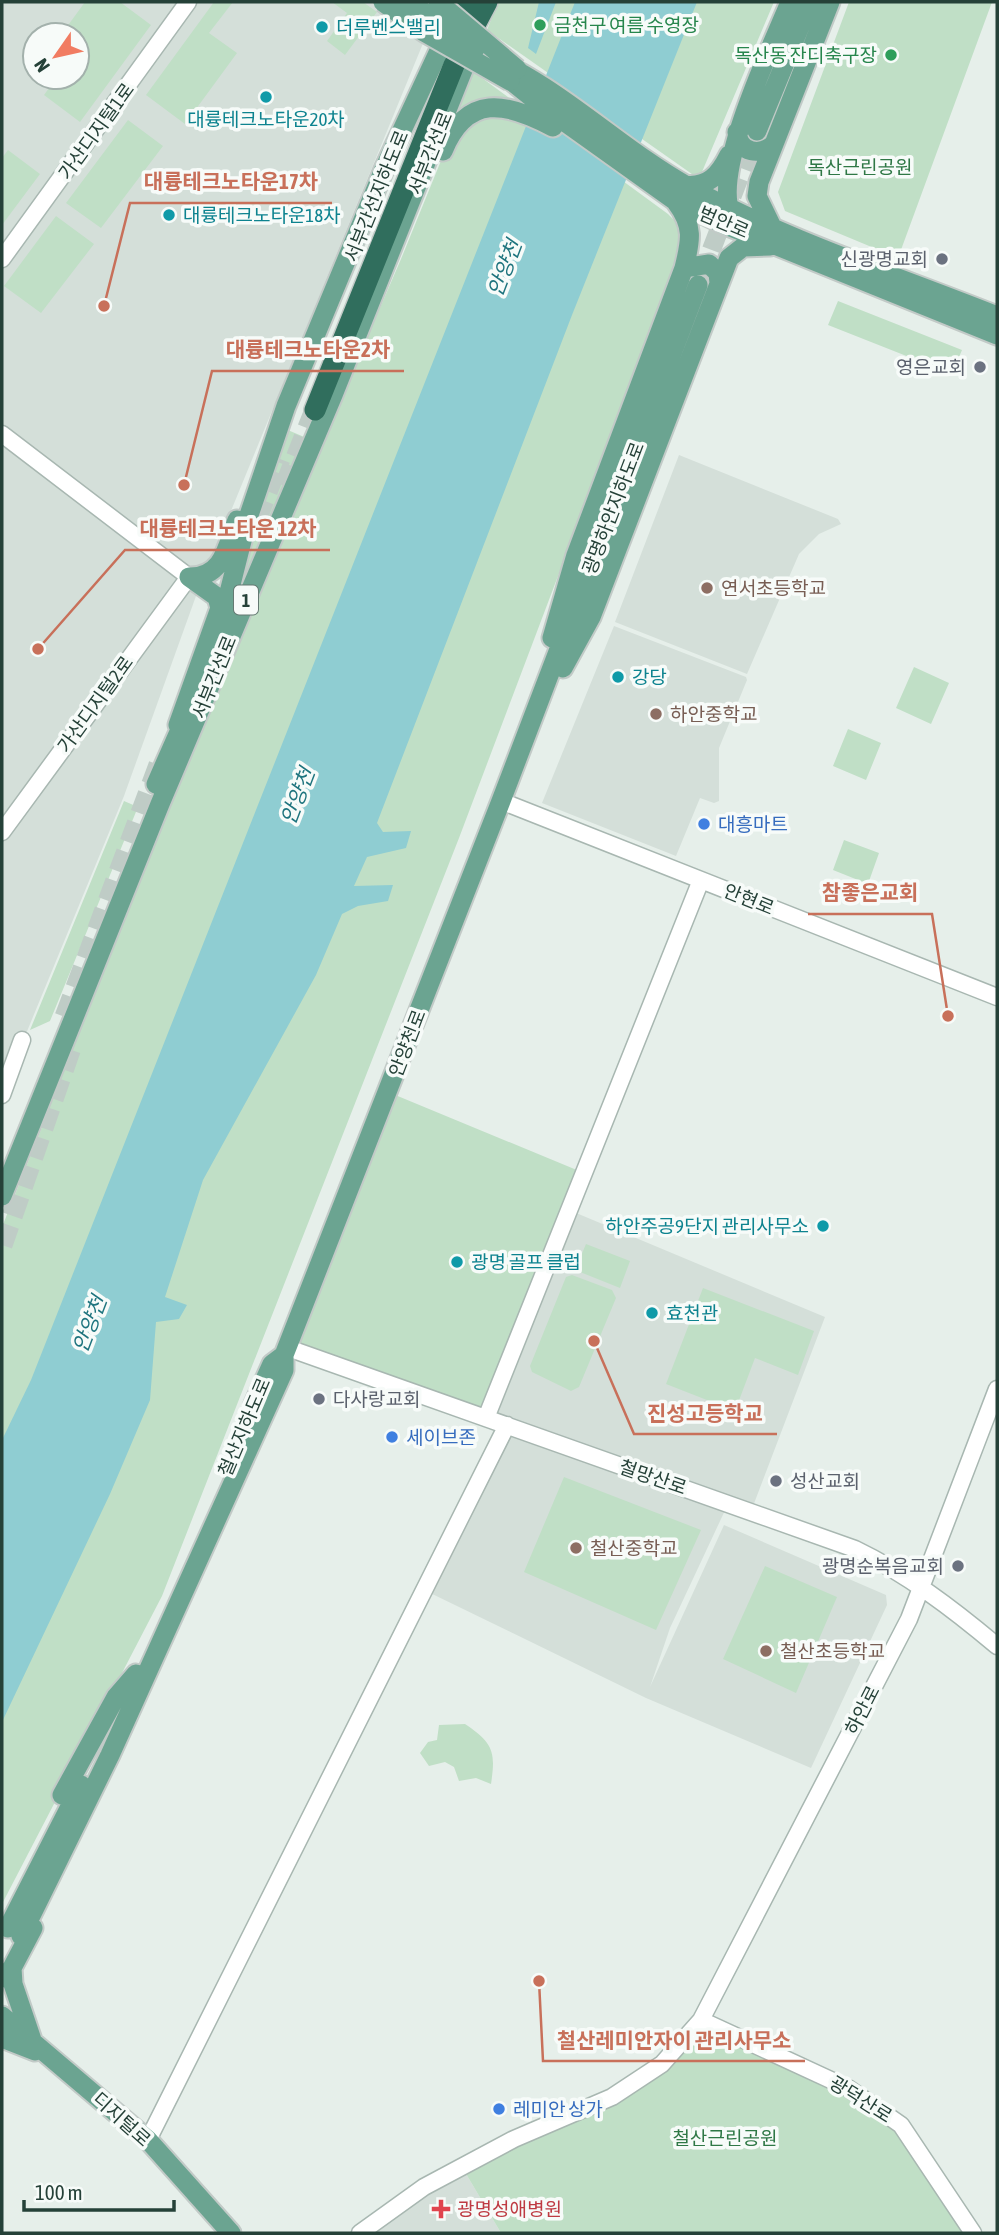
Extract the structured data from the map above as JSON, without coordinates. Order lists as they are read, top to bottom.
{
  "streets": {
    "highway": ["서부간선지하도로"],
    "main road": [
      "서부간선로",
      "범안로",
      "광명하안지하도로",
      "1",
      "안양천로",
      "철산지하도로",
      "디지털로"
    ],
    "street": [
      "가산디지털1로",
      "가산디지털2로",
      "안현로",
      "철망산로",
      "하안로",
      "광덕산로"
    ]
  },
  "crossings": [
    ["서부간선로", "서부간선지하도로"],
    ["광명하안지하도로", "안양천로"],
    ["안현로", "안양천로"],
    ["안양천로", "철산지하도로"],
    ["안양천로", "철망산로"],
    ["철산지하도로", "철망산로"],
    ["철망산로", "하안로"],
    ["하안로", "광덕산로"]
  ],
  "water": ["안양천"],
  "parks": ["독산근린공원", "철산근린공원"],
  "places": {
    "other": [
      "금천구 여름 수영장",
      "더루벤스밸리",
      "독산동 잔디축구장",
      "대륭테크노타운20차",
      "대륭테크노타운18차",
      "신광명교회",
      "대륭테크노타운17차",
      "영은교회",
      "대륭테크노타운2차",
      "연서초등학교",
      "대륭테크노타운 12차",
      "강당",
      "하안중학교",
      "대흥마트",
      "참좋은교회",
      "하안주공9단지 관리사무소",
      "광명 골프 클럽",
      "효천관",
      "진성고등학교",
      "다사랑교회",
      "세이브존",
      "성산교회",
      "철산중학교",
      "광명순복음교회",
      "철산초등학교",
      "철산레미안자이 관리사무소",
      "레미안 상가"
    ],
    "health": ["광명성애병원"]
  },
  "scale_bar": "100 m",
  "north": "bottom left"
}
